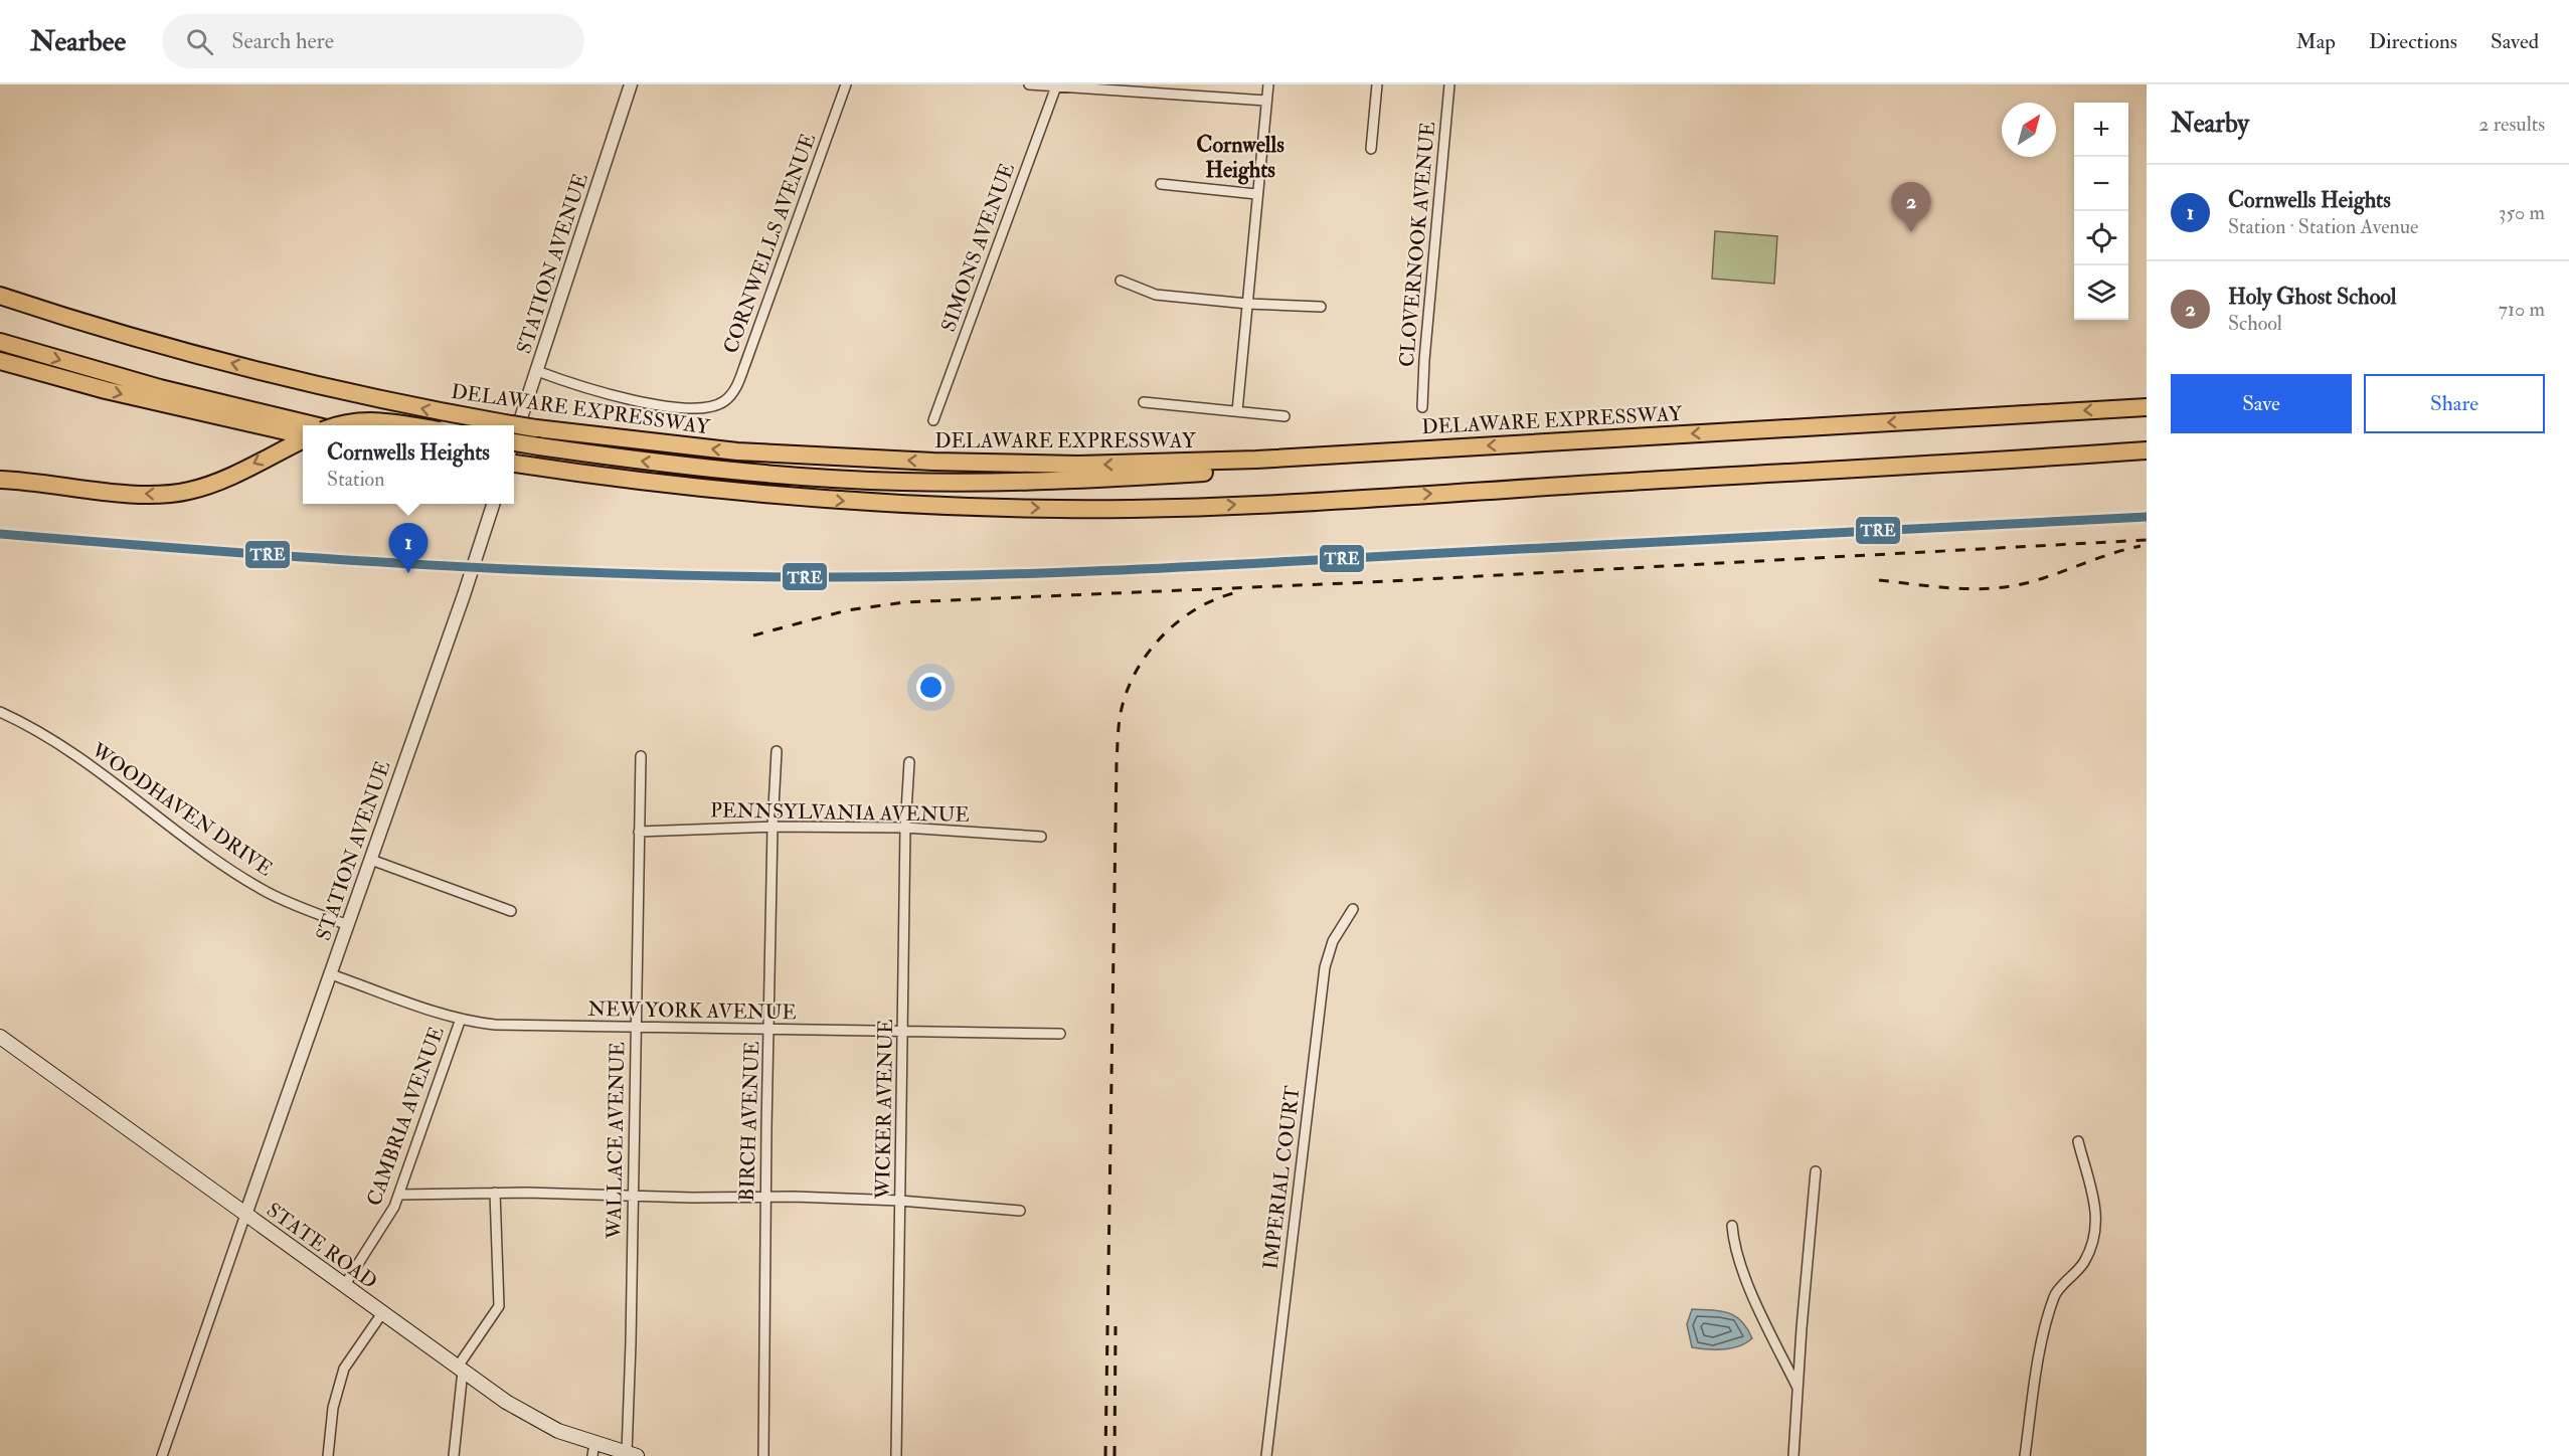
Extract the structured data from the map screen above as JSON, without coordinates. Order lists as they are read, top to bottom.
{
  "streets": {
    "highway": ["DELAWARE EXPRESSWAY"],
    "main road": ["STATE ROAD"],
    "street": [
      "CORNWELLS AVENUE",
      "CLOVERNOOK AVENUE",
      "SIMONS AVENUE",
      "STATION AVENUE",
      "WOODHAVEN DRIVE",
      "PENNSYLVANIA AVENUE",
      "NEW YORK AVENUE",
      "WICKER AVENUE",
      "CAMBRIA AVENUE",
      "BIRCH AVENUE",
      "WALLACE AVENUE",
      "IMPERIAL COURT"
    ]
  },
  "crossings": [
    ["CORNWELLS AVENUE", "STATION AVENUE"],
    ["STATION AVENUE", "WOODHAVEN DRIVE"],
    ["STATION AVENUE", "NEW YORK AVENUE"],
    ["STATION AVENUE", "STATE ROAD"],
    ["PENNSYLVANIA AVENUE", "WICKER AVENUE"],
    ["PENNSYLVANIA AVENUE", "BIRCH AVENUE"],
    ["PENNSYLVANIA AVENUE", "WALLACE AVENUE"],
    ["NEW YORK AVENUE", "WICKER AVENUE"],
    ["NEW YORK AVENUE", "CAMBRIA AVENUE"],
    ["NEW YORK AVENUE", "BIRCH AVENUE"],
    ["NEW YORK AVENUE", "WALLACE AVENUE"],
    ["CAMBRIA AVENUE", "STATE ROAD"],
    ["WALLACE AVENUE", "STATE ROAD"]
  ],
  "districts": ["Cornwells Heights"],
  "lines": ["transit line TRE"],
  "north": "top right",
  "page": {
    "header": "Nearbee",
    "search": "Search here",
    "nav": ["Map", "Directions", "Saved"],
    "heading": ["Nearby", "2 results"],
    "map_buttons": ["+", "−"],
    "list": [
      {
        "mark": "1",
        "name": "Cornwells Heights",
        "note": "Station · Station Avenue",
        "value": "350 m"
      },
      {
        "mark": "2",
        "name": "Holy Ghost School",
        "note": "School",
        "value": "710 m"
      }
    ],
    "pins": ["2", "1"],
    "buttons": ["Save", "Share"],
    "popup": ["Cornwells Heights", "Station"]
  }
}
